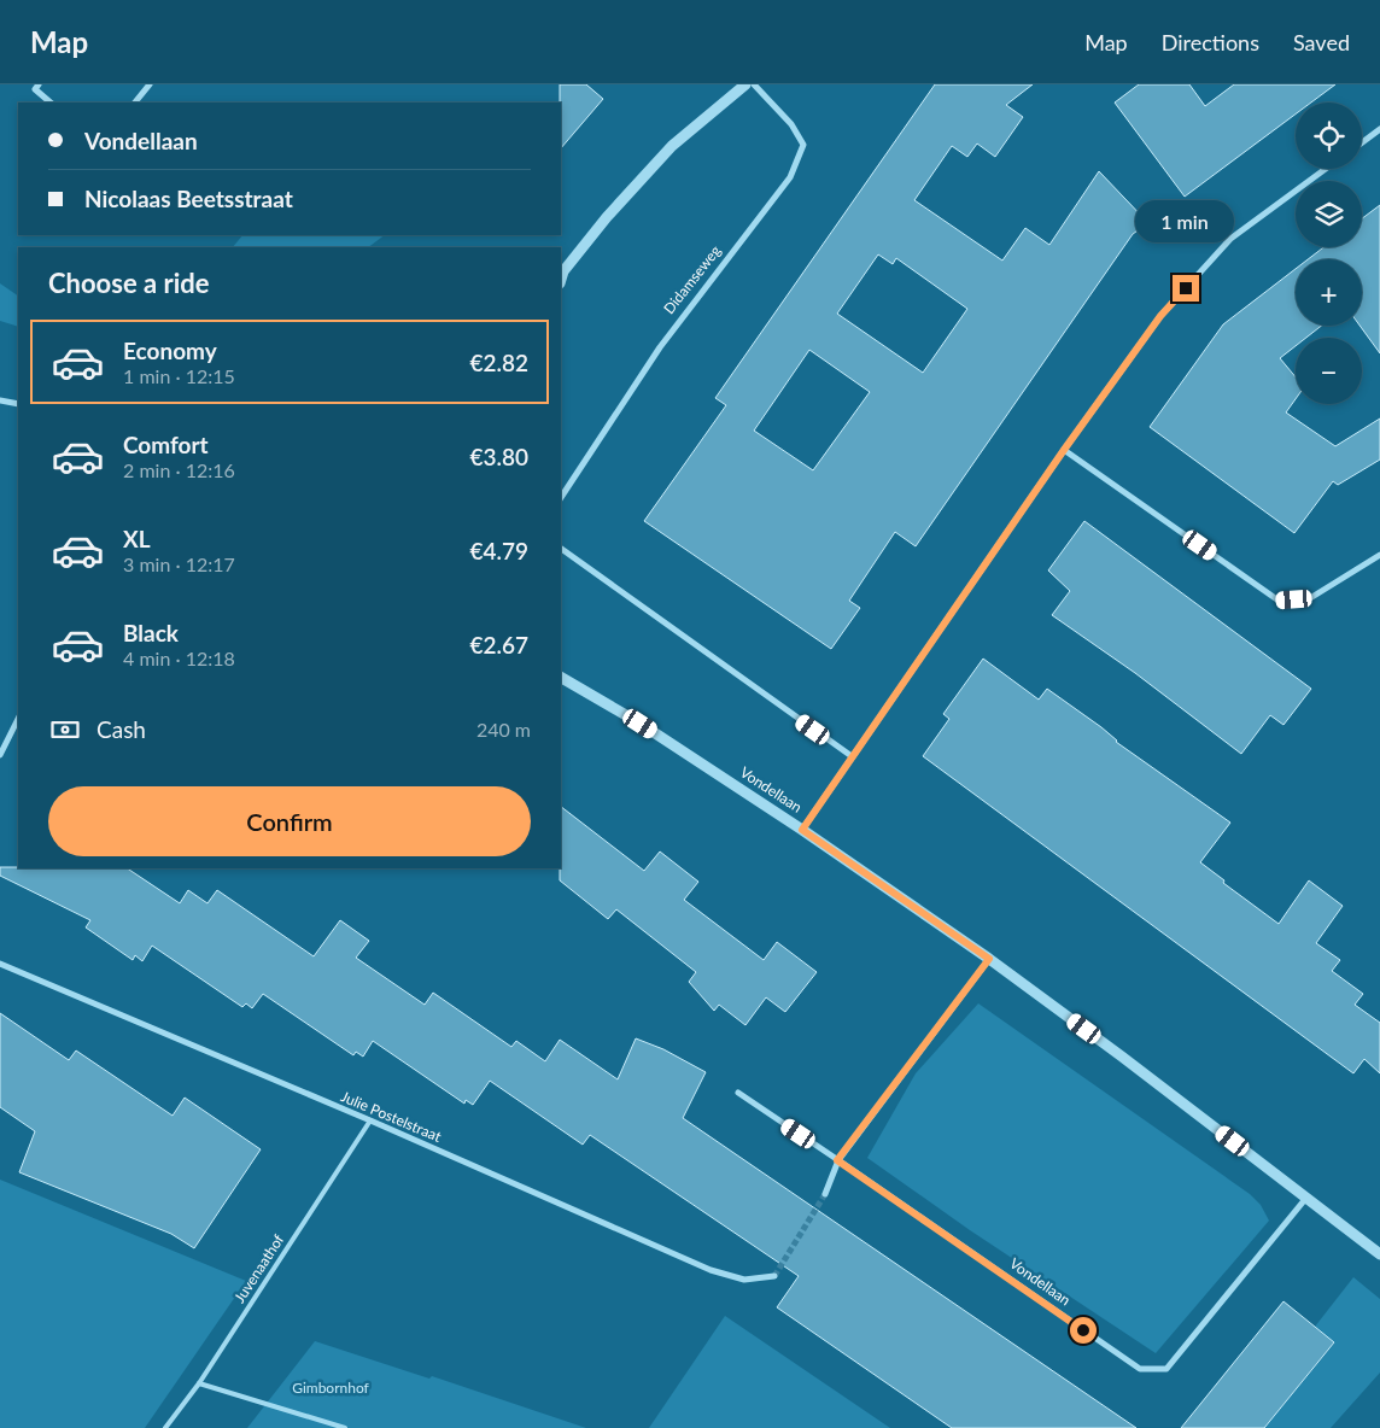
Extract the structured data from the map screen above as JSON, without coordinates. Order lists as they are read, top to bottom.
{
  "streets": {
    "street": ["Didamseweg", "Vondellaan", "Julie Postelstraat"],
    "lane": ["Juvenaathof"]
  },
  "crossings": [
    ["Julie Postelstraat", "Juvenaathof"]
  ],
  "parks": ["Gimbornhof"],
  "page": {
    "header": "Map",
    "nav": ["Map", "Directions", "Saved"],
    "map_buttons": ["+", "−"],
    "banner": ["Vondellaan", "Nicolaas Beetsstraat"],
    "bubble": "1 min",
    "heading": "Choose a ride",
    "list": [
      {
        "name": "Economy",
        "note": "1 min · 12:15",
        "value": "€2.82"
      },
      {
        "name": "Comfort",
        "note": "2 min · 12:16",
        "value": "€3.80"
      },
      {
        "name": "XL",
        "note": "3 min · 12:17",
        "value": "€4.79"
      },
      {
        "name": "Black",
        "note": "4 min · 12:18",
        "value": "€2.67"
      }
    ],
    "pay": ["Cash", "240 m"],
    "buttons": "Confirm"
  }
}
